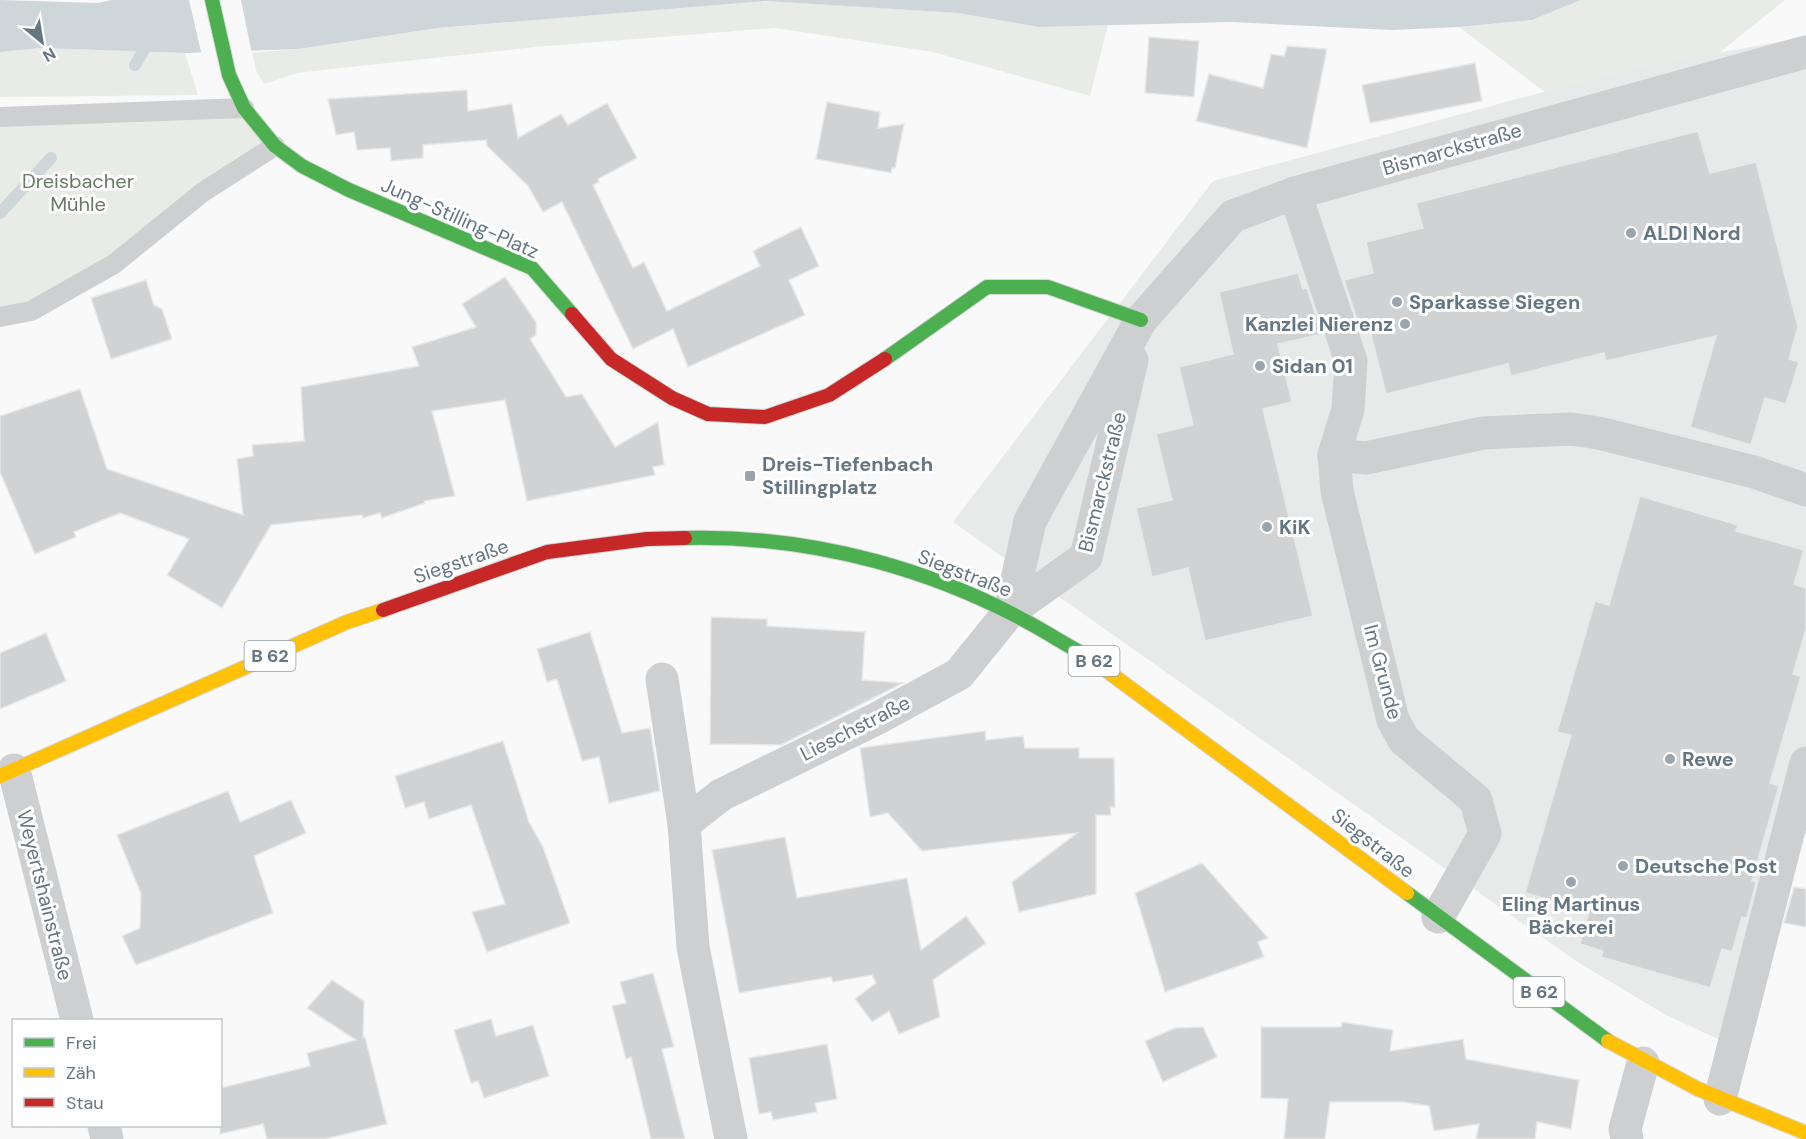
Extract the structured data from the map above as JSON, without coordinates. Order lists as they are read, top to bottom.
{
  "streets": {
    "main road": ["Jung-Stilling-Platz", "Siegstraße", "B 62"],
    "street": [
      "Bismarckstraße",
      "Im Grunde",
      "Lieschstraße",
      "Weyertshainstraße"
    ]
  },
  "crossings": [
    ["Bismarckstraße", "Jung-Stilling-Platz"],
    ["Bismarckstraße", "Siegstraße"],
    ["Bismarckstraße", "Im Grunde"],
    ["Bismarckstraße", "Lieschstraße"],
    ["Siegstraße", "Im Grunde"],
    ["Siegstraße", "Lieschstraße"],
    ["Siegstraße", "Weyertshainstraße"]
  ],
  "parks": ["Dreisbacher Mühle"],
  "places": {
    "other": [
      "ALDI Nord",
      "Sparkasse Siegen",
      "Kanzlei Nierenz",
      "Sidan 01",
      "KiK",
      "Rewe",
      "Deutsche Post",
      "Eling Martinus Bäckerei"
    ],
    "transit": ["Dreis-Tiefenbach Stillingplatz"]
  },
  "legend": ["Frei", "Zäh", "Stau"],
  "north": "bottom right"
}
